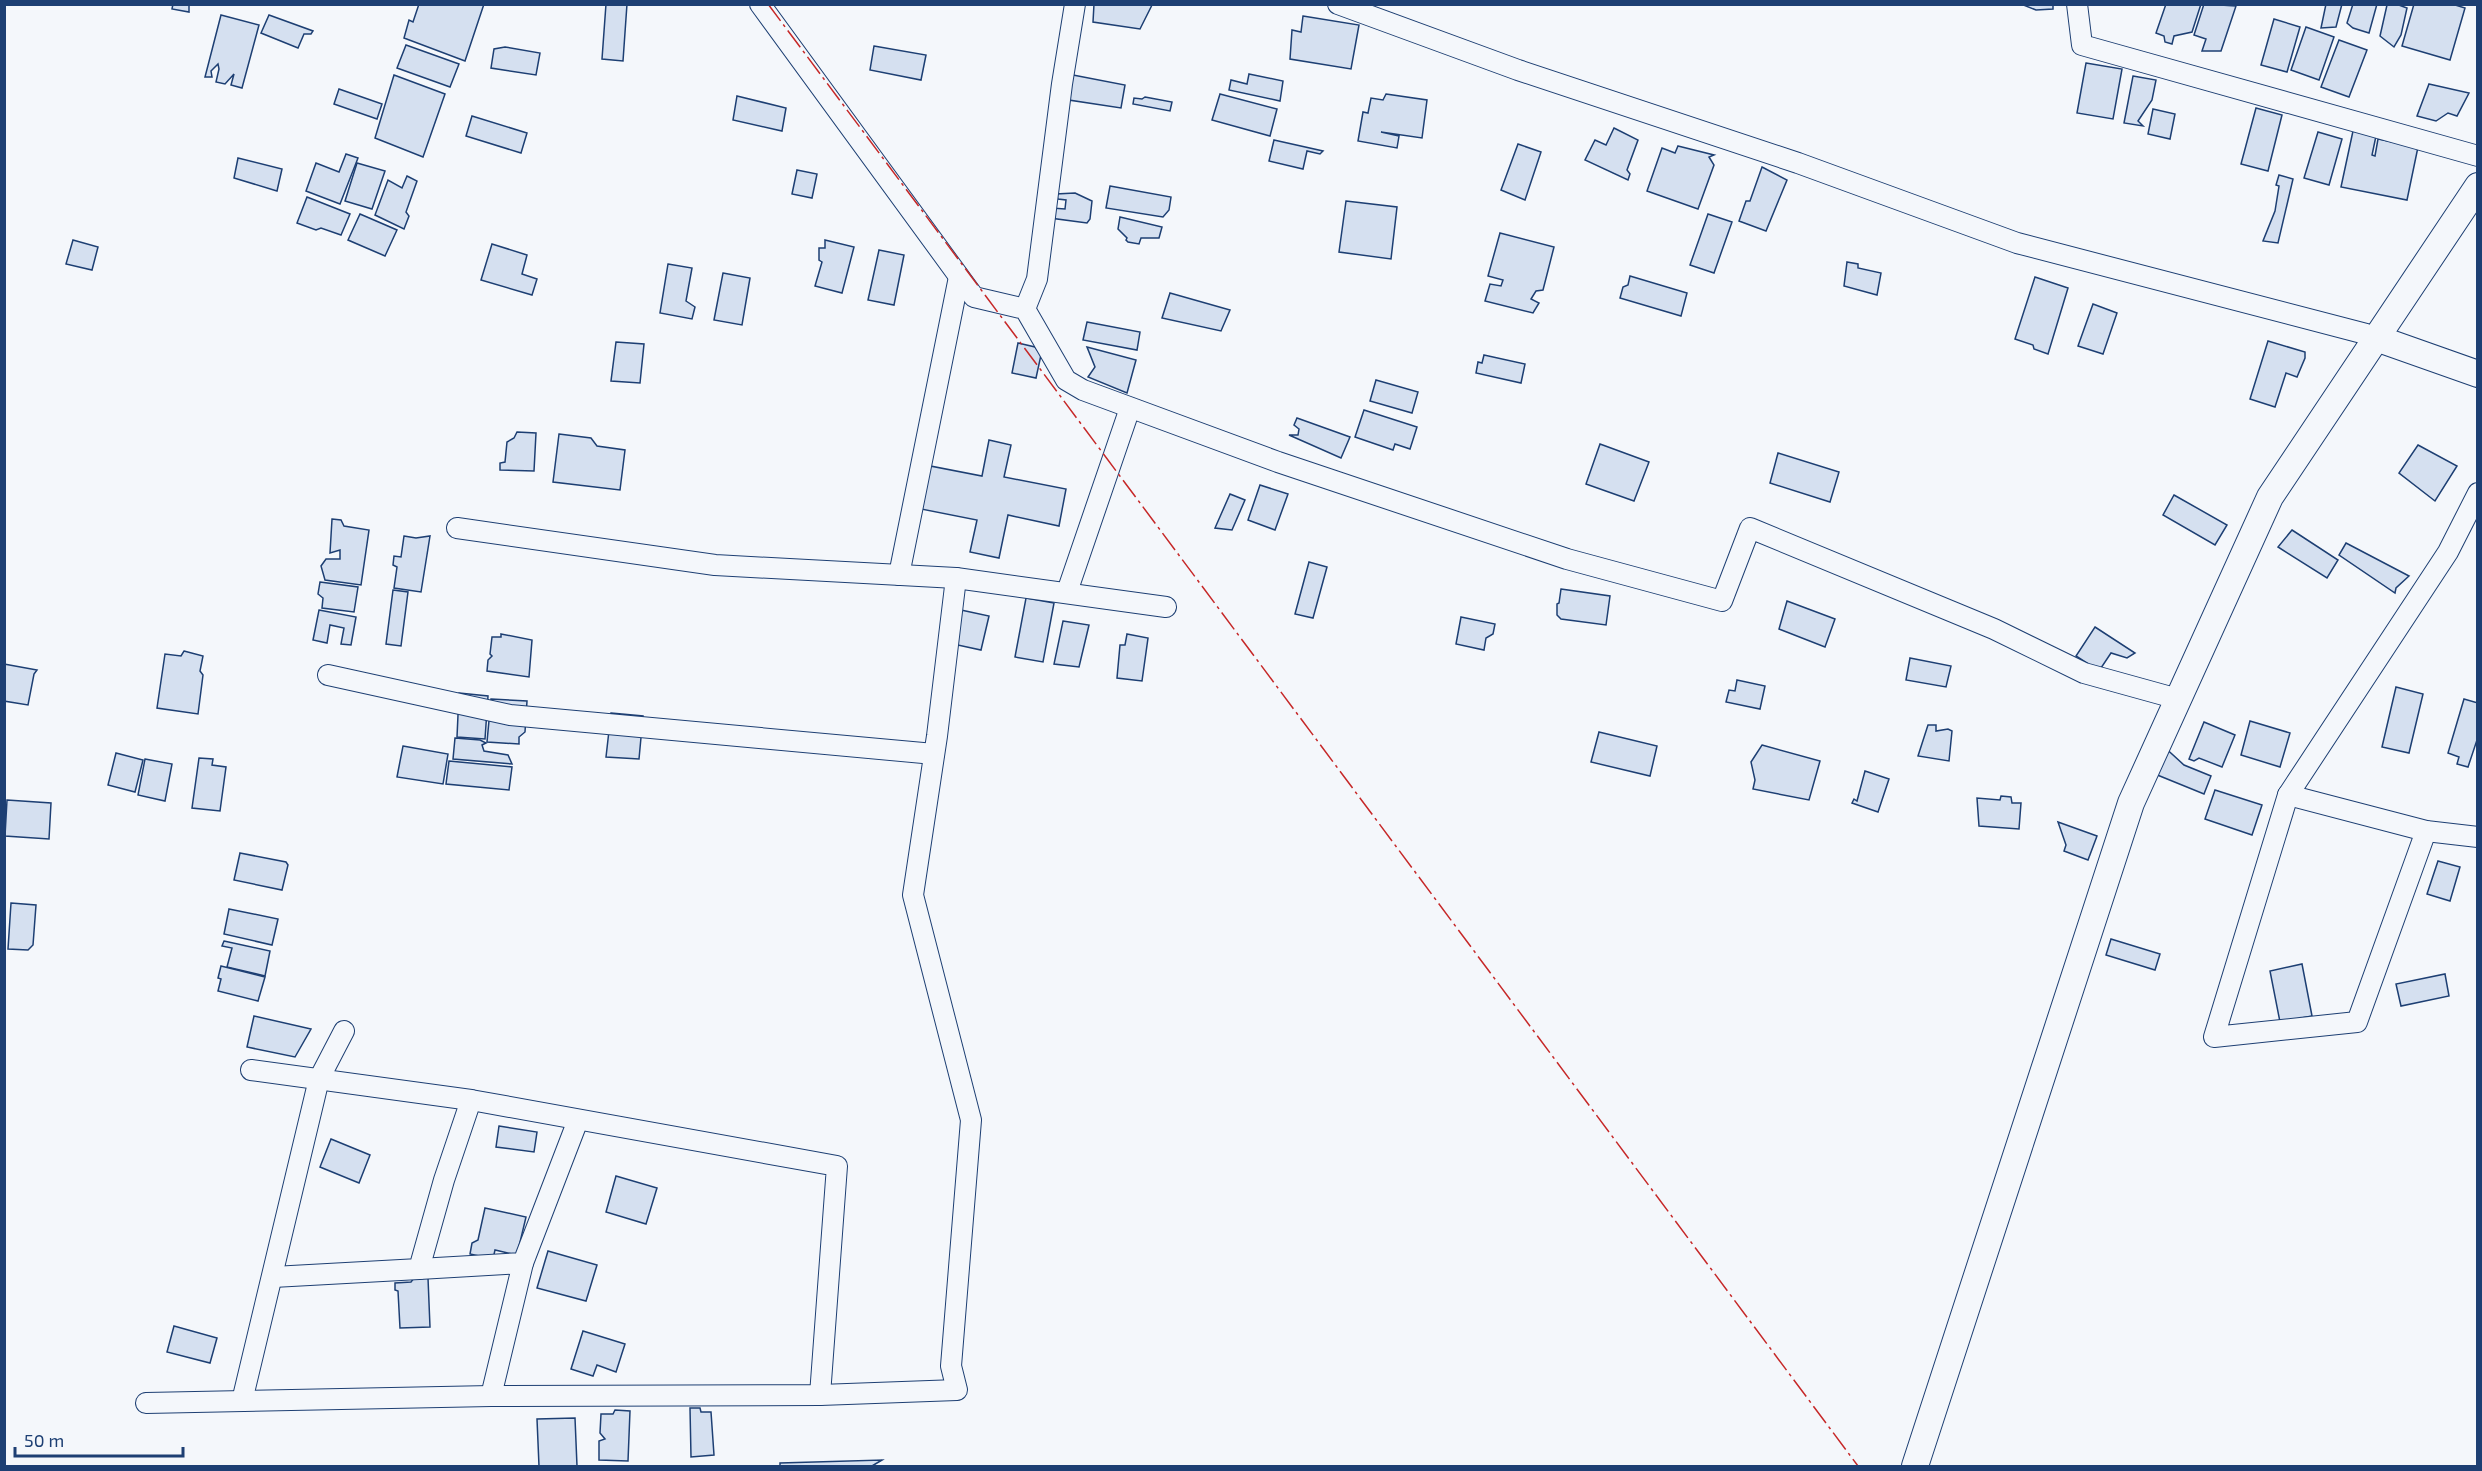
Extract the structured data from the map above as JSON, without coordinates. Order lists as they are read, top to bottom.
{
  "scale_bar": "50 m"
}
